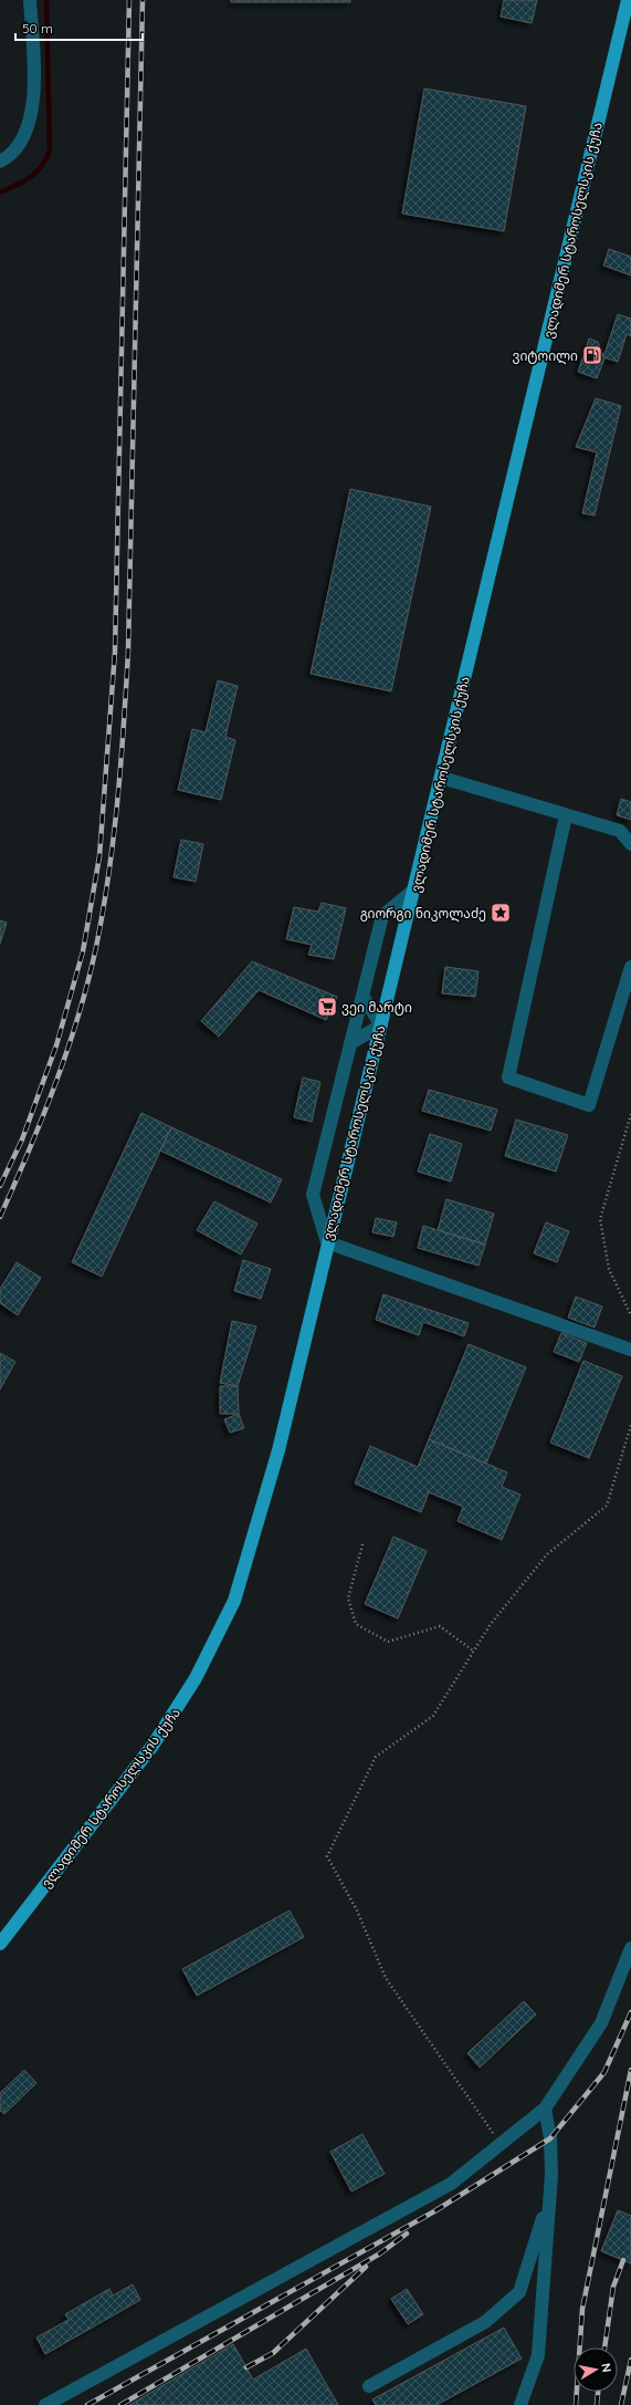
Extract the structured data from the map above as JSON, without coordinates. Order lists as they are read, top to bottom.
{
  "streets": {
    "main road": ["ვლადიმერ სტაროსელსკის ქუჩა"]
  },
  "places": {
    "fuel station": ["ვიტოილი"],
    "place": ["გიორგი ნიკოლაძე"],
    "supermarket": ["ვეი მარტი"]
  },
  "scale_bar": "50 m",
  "north": "right"
}
